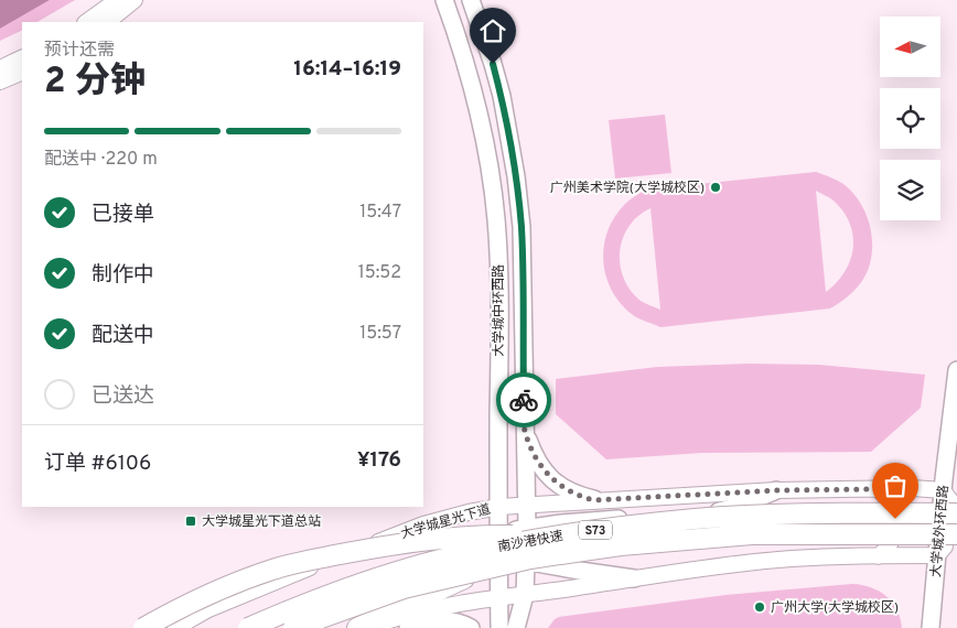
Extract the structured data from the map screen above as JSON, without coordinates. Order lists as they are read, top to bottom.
{
  "streets": {
    "highway": ["S73", "南沙港快速"],
    "main road": ["大学城中环西路", "大学城星光下道", "大学城外环西路"]
  },
  "crossings": [
    ["大学城中环西路", "大学城星光下道"],
    ["大学城星光下道", "大学城外环西路"]
  ],
  "places": {
    "other": ["广州美术学院(大学城校区)", "广州大学(大学城校区)"],
    "transit": ["大学城星光下道总站"]
  },
  "north": "left",
  "page": {
    "heading": ["2 分钟", "预计还需", "16:14–16:19"],
    "panel": ["订单 #6106", "¥176"],
    "bar": "配送中 · 220 m",
    "list": [
      ["已接单", "15:47"],
      ["制作中", "15:52"],
      ["配送中", "15:57"],
      "已送达"
    ]
  }
}
